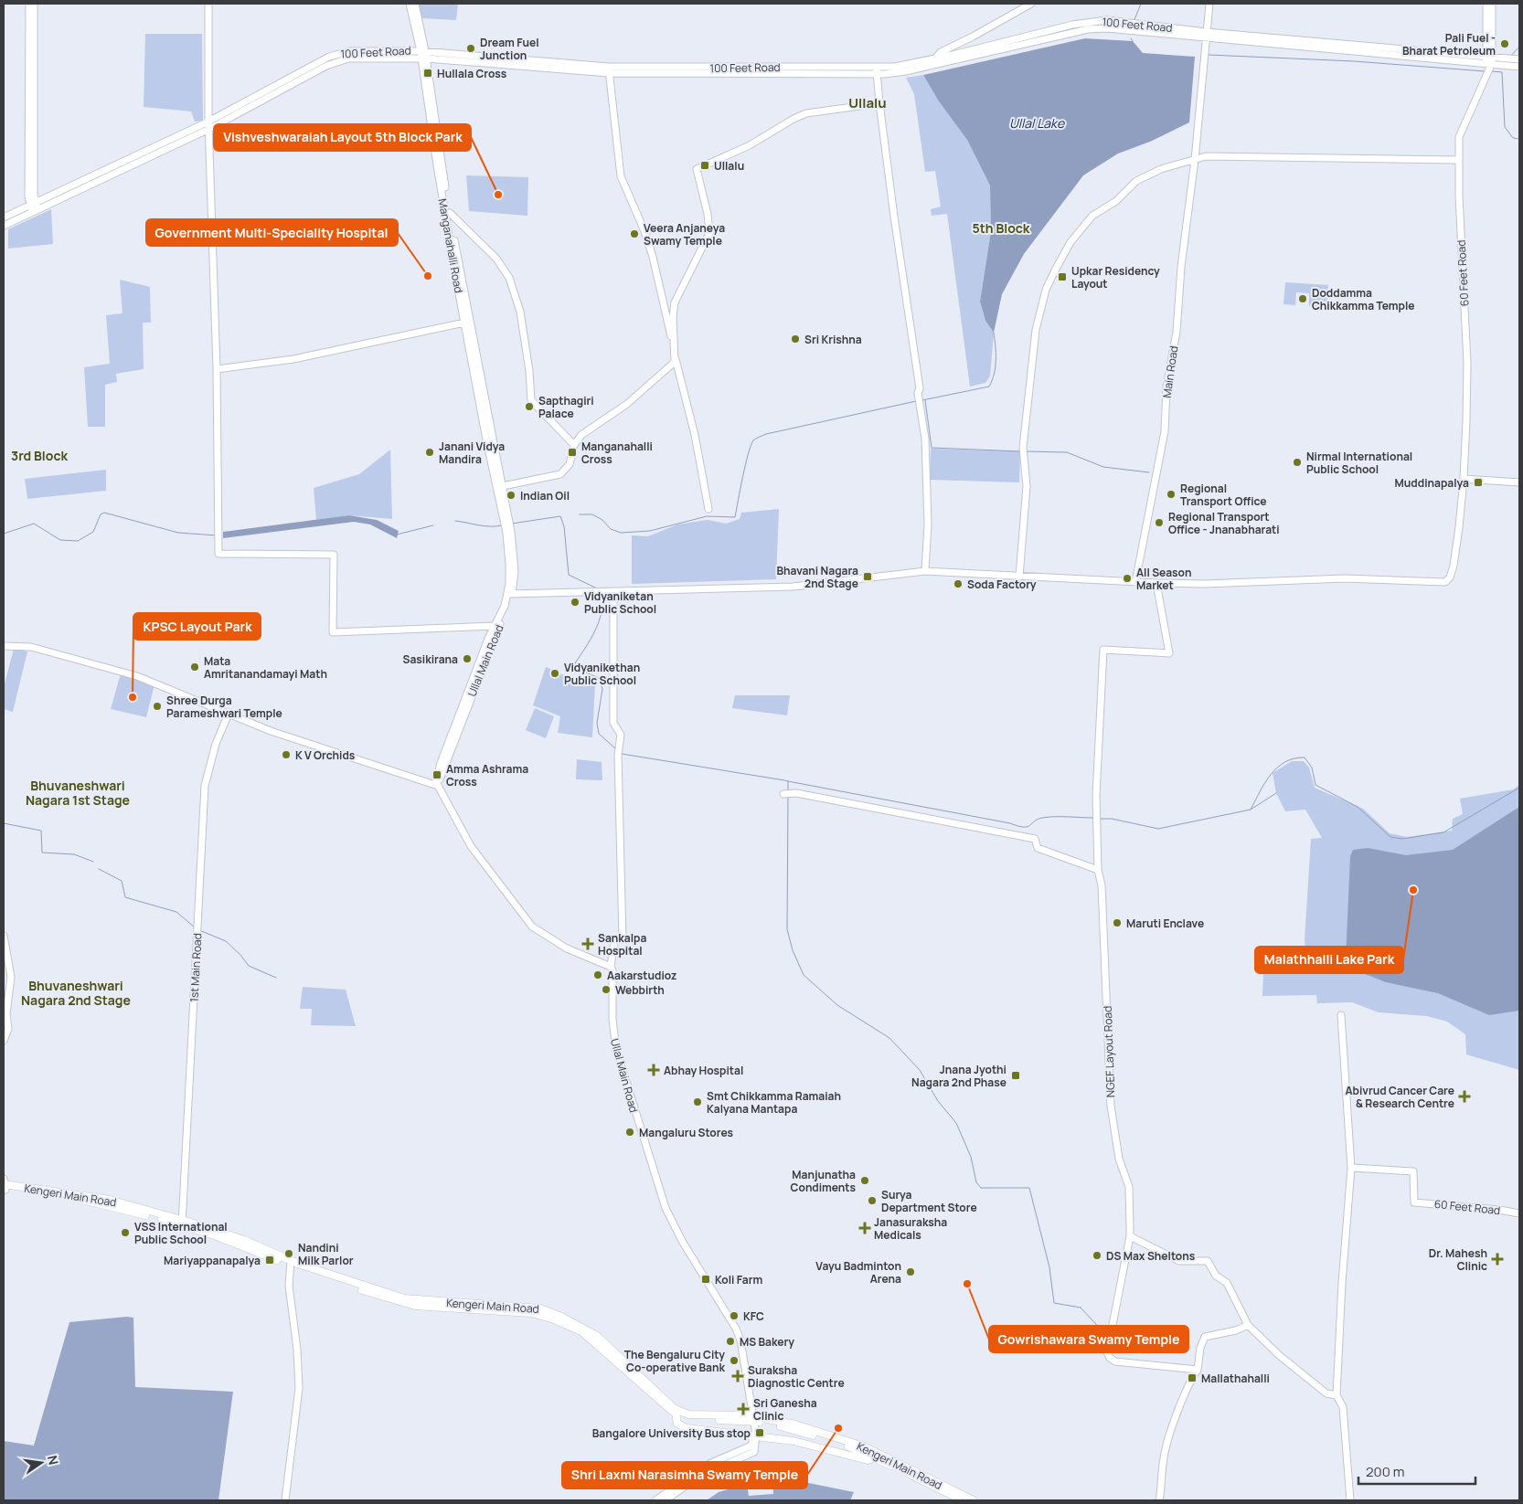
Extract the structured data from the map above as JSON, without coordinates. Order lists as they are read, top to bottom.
{
  "streets": {
    "main road": ["Kengeri Main Road"],
    "street": [
      "100 Feet Road",
      "Manganahalli Road",
      "60 Feet Road",
      "Main Road",
      "Ullal Main Road",
      "1st Main Road",
      "NGEF Layout Road"
    ]
  },
  "crossings": [
    ["100 Feet Road", "Manganahalli Road"],
    ["100 Feet Road", "60 Feet Road"],
    ["100 Feet Road", "Main Road"],
    ["Manganahalli Road", "Ullal Main Road"],
    ["60 Feet Road", "NGEF Layout Road"],
    ["Ullal Main Road", "Kengeri Main Road"],
    ["1st Main Road", "Kengeri Main Road"]
  ],
  "districts": [
    "Ullalu",
    "5th Block",
    "3rd Block",
    "Bhuvaneshwari Nagara 1st Stage",
    "Bhuvaneshwari Nagara 2nd Stage"
  ],
  "water": ["Ullal Lake"],
  "places": {
    "other": [
      "Pali Fuel - Bharat Petroleum",
      "Dream Fuel Junction",
      "Vishveshwaraiah Layout 5th Block Park",
      "Veera Anjaneya Swamy Temple",
      "Government Multi-Speciality Hospital",
      "Doddamma Chikkamma Temple",
      "Sri Krishna",
      "Sapthagiri Palace",
      "Janani Vidya Mandira",
      "Nirmal International Public School",
      "Regional Transport Office",
      "Indian Oil",
      "Regional Transport Office - Jnanabharati",
      "All Season Market",
      "Soda Factory",
      "Vidyaniketan Public School",
      "Sasikirana",
      "Mata Amritanandamayi Math",
      "Vidyanikethan Public School",
      "KPSC Layout Park",
      "Shree Durga Parameshwari Temple",
      "K V Orchids",
      "Malathhalli Lake Park",
      "Maruti Enclave",
      "Aakarstudioz",
      "Webbirth",
      "Smt Chikkamma Ramaiah Kalyana Mantapa",
      "Mangaluru Stores",
      "Manjunatha Condiments",
      "Surya Department Store",
      "VSS International Public School",
      "Nandini Milk Parlor",
      "DS Max Sheltons",
      "Vayu Badminton Arena",
      "Gowrishawara Swamy Temple",
      "KFC",
      "MS Bakery",
      "The Bengaluru City Co-operative Bank",
      "Shri Laxmi Narasimha Swamy Temple"
    ],
    "transit": [
      "Hullala Cross",
      "Ullalu",
      "Upkar Residency Layout",
      "Manganahalli Cross",
      "Muddinapalya",
      "Bhavani Nagara 2nd Stage",
      "Amma Ashrama Cross",
      "Jnana Jyothi Nagara 2nd Phase",
      "Mariyappanapalya",
      "Koli Farm",
      "Mallathahalli",
      "Bangalore University Bus stop"
    ],
    "health": [
      "Sankalpa Hospital",
      "Abhay Hospital",
      "Abivrud Cancer Care & Research Centre",
      "Janasuraksha Medicals",
      "Dr. Mahesh Clinic",
      "Suraksha Diagnostic Centre",
      "Sri Ganesha Clinic"
    ]
  },
  "scale_bar": "200 m",
  "north": "right"
}
